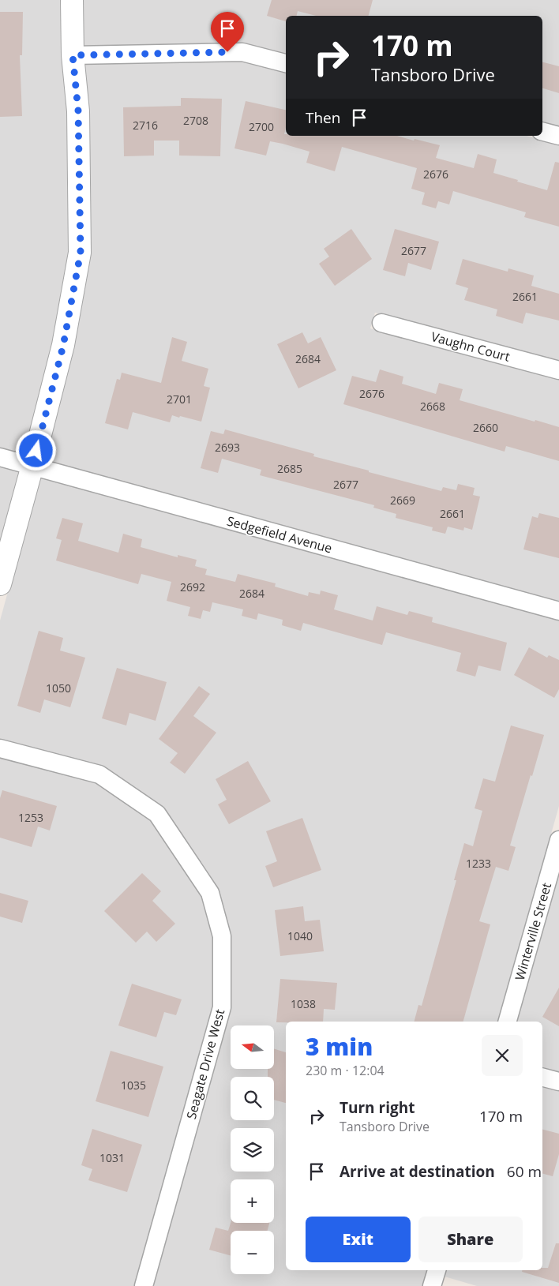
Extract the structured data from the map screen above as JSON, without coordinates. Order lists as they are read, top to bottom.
{
  "streets": {
    "street": [
      "Vaughn Court",
      "Sedgefield Avenue",
      "Winterville Street",
      "Seagate Drive West"
    ]
  },
  "house_numbers": [
    "2708",
    "2716",
    "2700",
    "2676",
    "2677",
    "2661",
    "2684",
    "2676",
    "2701",
    "2668",
    "2660",
    "2693",
    "2685",
    "2677",
    "2669",
    "2661",
    "2692",
    "2684",
    "1050",
    "1253",
    "1233",
    "1040",
    "1038",
    "1035",
    "1031"
  ],
  "north": "left",
  "page": {
    "turn": ["170 m", "Tansboro Drive"],
    "then": "Then",
    "heading": ["3 min", "230 m · 12:04"],
    "map_buttons": ["+", "−"],
    "list": [
      {
        "name": "Turn right",
        "note": "Tansboro Drive",
        "value": "170 m"
      },
      {
        "name": "Arrive at destination",
        "value": "60 m"
      }
    ],
    "buttons": ["Exit", "Share"]
  }
}
